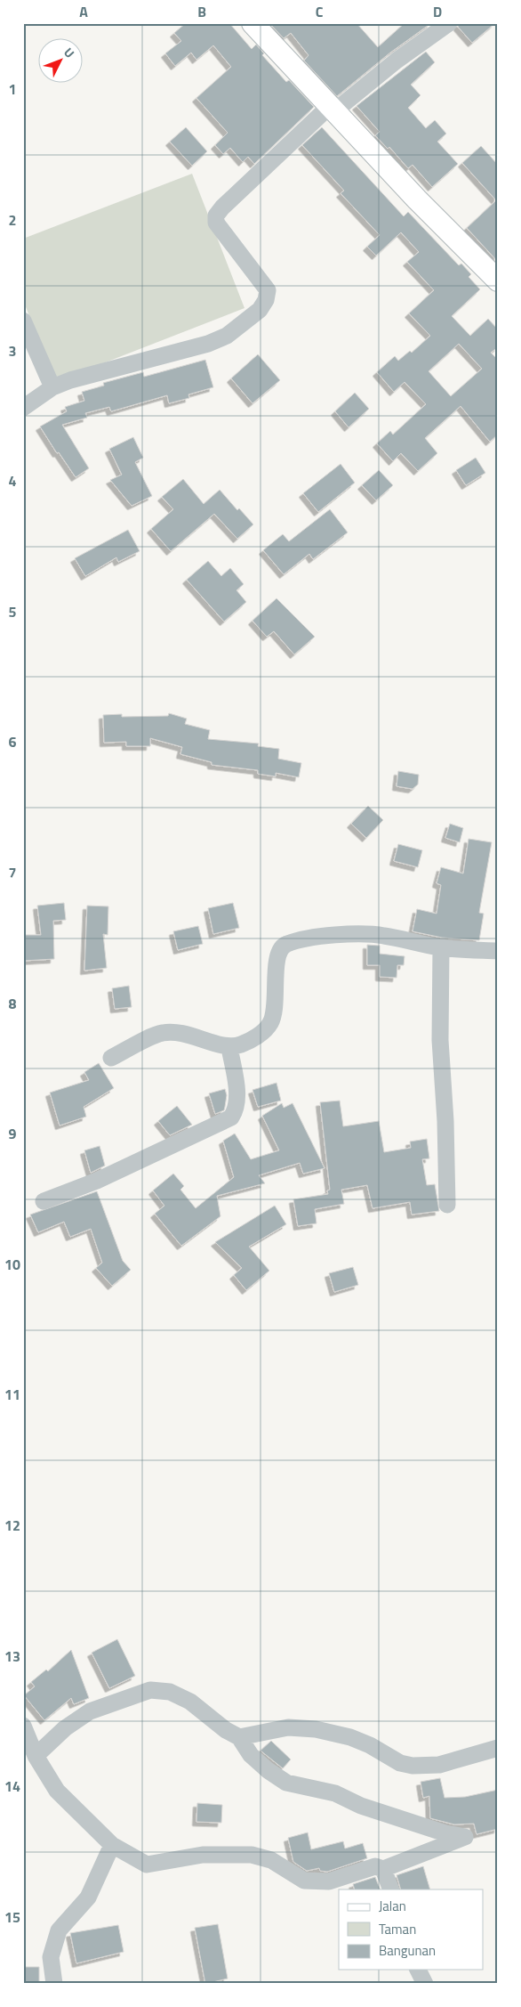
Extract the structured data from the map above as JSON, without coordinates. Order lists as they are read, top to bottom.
{
  "legend": ["Jalan", "Taman", "Bangunan"],
  "north": "top right",
  "grid": {
    "columns": [
      "A",
      "B",
      "C",
      "D"
    ],
    "rows": [
      "1",
      "2",
      "3",
      "4",
      "5",
      "6",
      "7",
      "8",
      "9",
      "10",
      "11",
      "12",
      "13",
      "14",
      "15"
    ]
  }
}
